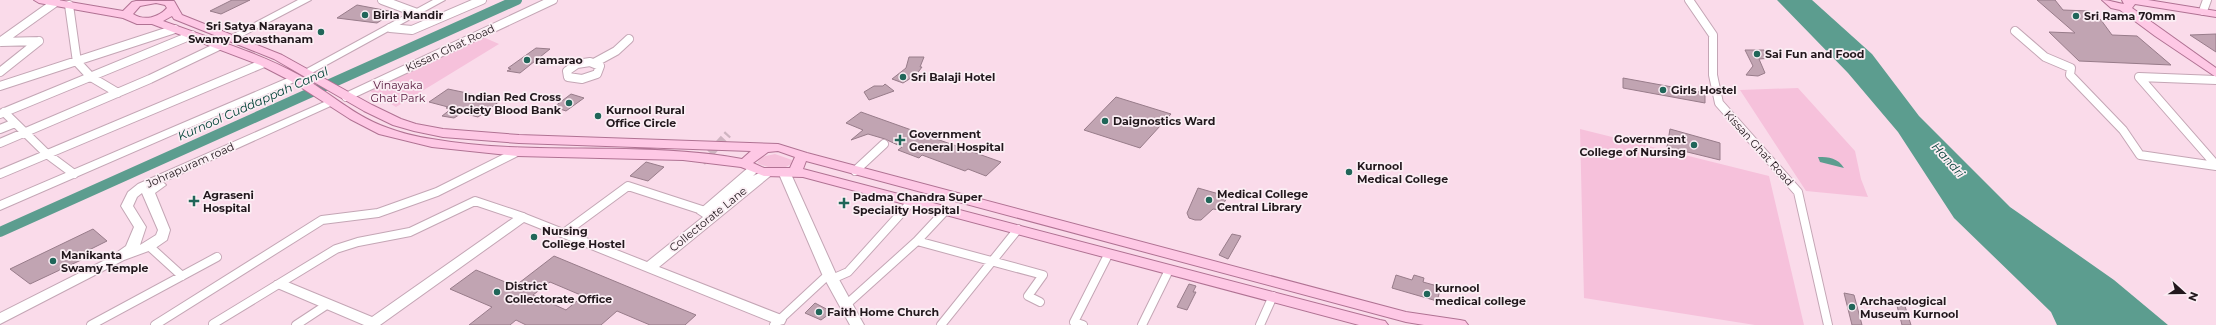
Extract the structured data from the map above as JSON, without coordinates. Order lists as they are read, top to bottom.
{
  "streets": {
    "street": ["Kissan Ghat Road", "Johrapuram road", "Collectorate Lane"]
  },
  "crossings": [
    ["Kissan Ghat Road", "Johrapuram road"]
  ],
  "water": ["Kurnool Cuddappah Canal", "Handri"],
  "parks": ["Vinayaka Ghat Park"],
  "places": {
    "other": [
      "Birla Mandir",
      "Sri Rama 70mm",
      "Sri Satya Narayana Swamy Devasthanam",
      "Sai Fun and Food",
      "ramarao",
      "Sri Balaji Hotel",
      "Girls Hostel",
      "Indian Red Cross Society Blood Bank",
      "Kurnool Rural Office Circle",
      "Daignostics Ward",
      "Government College of Nursing",
      "Kurnool Medical College",
      "Medical College Central Library",
      "Nursing College Hostel",
      "Manikanta Swamy Temple",
      "District Collectorate Office",
      "kurnool medical college",
      "Archaeological Museum Kurnool",
      "Faith Home Church"
    ],
    "health": ["Government General Hospital", "Agraseni Hospital", "Padma Chandra Super Speciality Hospital"]
  },
  "north": "right"
}
